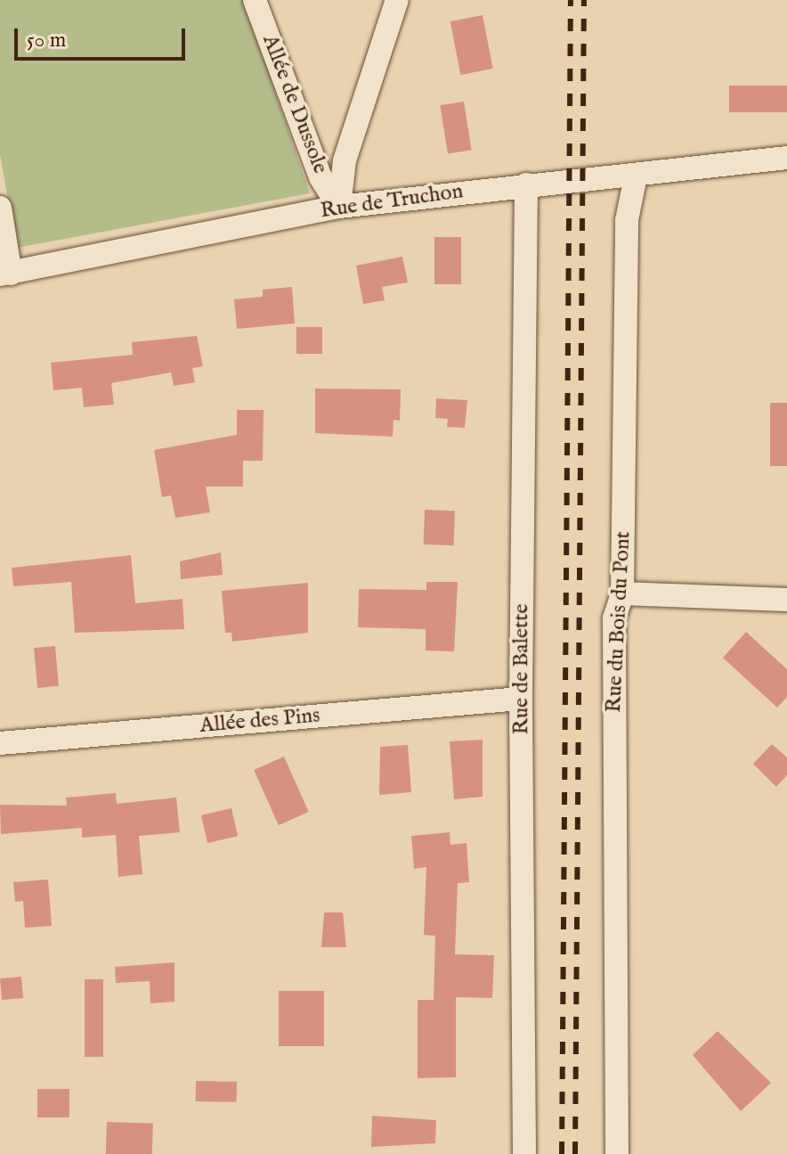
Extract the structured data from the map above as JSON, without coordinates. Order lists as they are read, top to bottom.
{
  "streets": {
    "street": [
      "Allée de Dussole",
      "Rue de Truchon",
      "Rue du Bois du Pont",
      "Rue de Balette",
      "Allée des Pins"
    ]
  },
  "crossings": [
    ["Allée de Dussole", "Rue de Truchon"],
    ["Rue de Truchon", "Rue du Bois du Pont"],
    ["Rue de Truchon", "Rue de Balette"],
    ["Rue de Balette", "Allée des Pins"]
  ],
  "scale_bar": "50 m"
}
